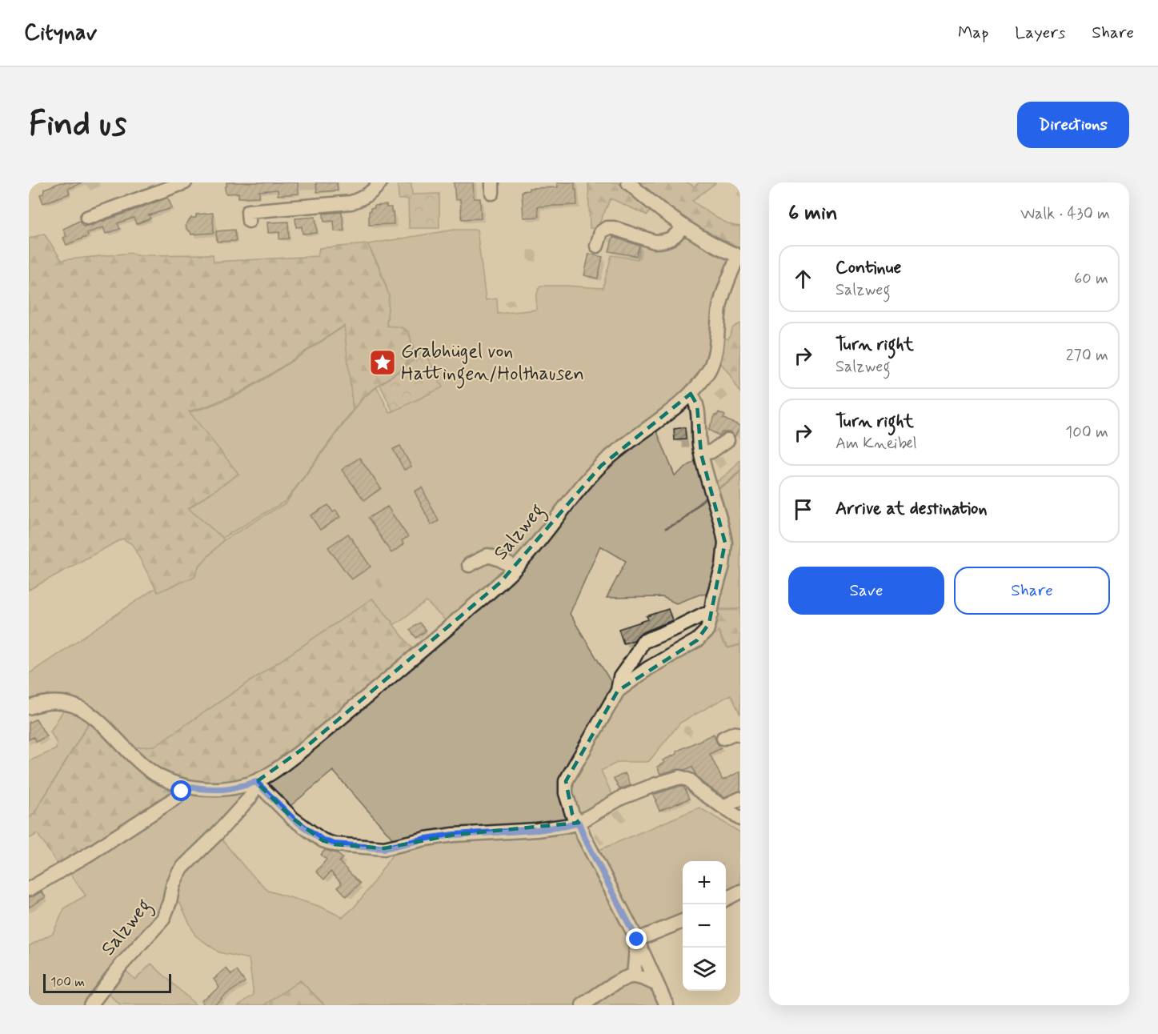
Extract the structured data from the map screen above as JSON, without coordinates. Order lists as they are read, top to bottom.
{
  "streets": {
    "street": ["Salzweg"]
  },
  "places": {
    "place": ["Grabhügel von Hattingen/Holthausen"]
  },
  "scale_bar": "100 m",
  "page": {
    "header": "Citynav",
    "nav": ["Map", "Layers", "Share"],
    "buttons": [
      "Directions",
      ["Save", "Share"]
    ],
    "title": "Find us",
    "heading": ["6 min", "Walk · 430 m"],
    "list": [
      ["Continue", "Salzweg", "60 m"],
      ["Turn right", "Salzweg", "270 m"],
      ["Turn right", "Am Kneibel", "100 m"],
      "Arrive at destination"
    ],
    "map_buttons": ["+", "−"],
    "scale": "100 m"
  }
}
